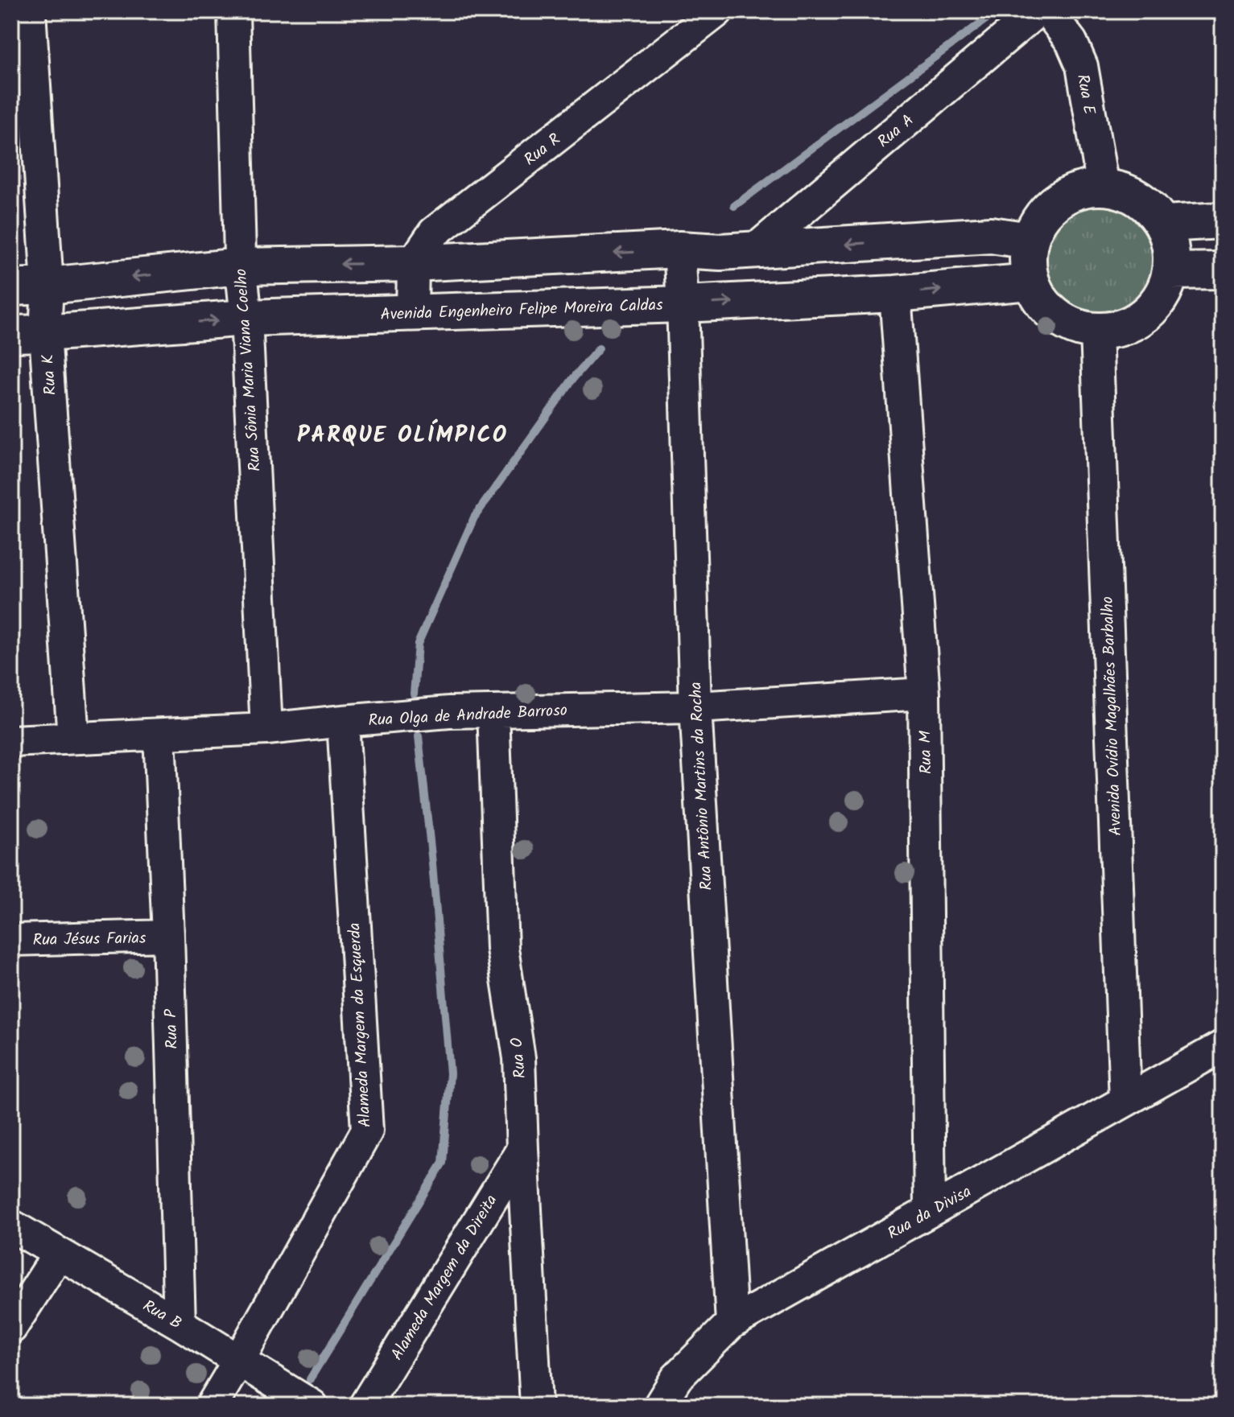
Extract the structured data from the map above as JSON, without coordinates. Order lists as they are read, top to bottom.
{
  "streets": {
    "street": [
      "Rua E",
      "Rua A",
      "Rua R",
      "Avenida Engenheiro Felipe Moreira Caldas",
      "Rua Sônia Maria Viana Coelho",
      "Rua K",
      "Rua Olga de Andrade Barroso",
      "Avenida Ovídio Magalhães Barbalho",
      "Rua M",
      "Rua Antônio Martins da Rocha",
      "Rua Jésus Farias",
      "Alameda Margem da Esquerda",
      "Rua P",
      "Rua O",
      "Rua da Divisa",
      "Alameda Margem da Direita",
      "Rua B"
    ]
  },
  "crossings": [
    ["Rua E", "Avenida Engenheiro Felipe Moreira Caldas"],
    ["Rua E", "Avenida Ovídio Magalhães Barbalho"],
    ["Avenida Engenheiro Felipe Moreira Caldas", "Rua Sônia Maria Viana Coelho"],
    ["Avenida Engenheiro Felipe Moreira Caldas", "Rua K"],
    ["Avenida Engenheiro Felipe Moreira Caldas", "Avenida Ovídio Magalhães Barbalho"],
    ["Avenida Engenheiro Felipe Moreira Caldas", "Rua M"],
    ["Avenida Engenheiro Felipe Moreira Caldas", "Rua Antônio Martins da Rocha"],
    ["Rua Sônia Maria Viana Coelho", "Rua Olga de Andrade Barroso"],
    ["Rua K", "Rua Olga de Andrade Barroso"],
    ["Rua Olga de Andrade Barroso", "Rua M"],
    ["Rua Olga de Andrade Barroso", "Rua Antônio Martins da Rocha"],
    ["Rua Olga de Andrade Barroso", "Alameda Margem da Esquerda"],
    ["Rua Olga de Andrade Barroso", "Rua P"],
    ["Rua Olga de Andrade Barroso", "Rua O"],
    ["Avenida Ovídio Magalhães Barbalho", "Rua da Divisa"],
    ["Rua M", "Rua da Divisa"],
    ["Rua Antônio Martins da Rocha", "Rua da Divisa"],
    ["Rua Jésus Farias", "Rua P"],
    ["Alameda Margem da Esquerda", "Rua B"],
    ["Rua P", "Rua B"],
    ["Rua O", "Alameda Margem da Direita"]
  ],
  "districts": ["PARQUE OLÍMPICO"]
}
